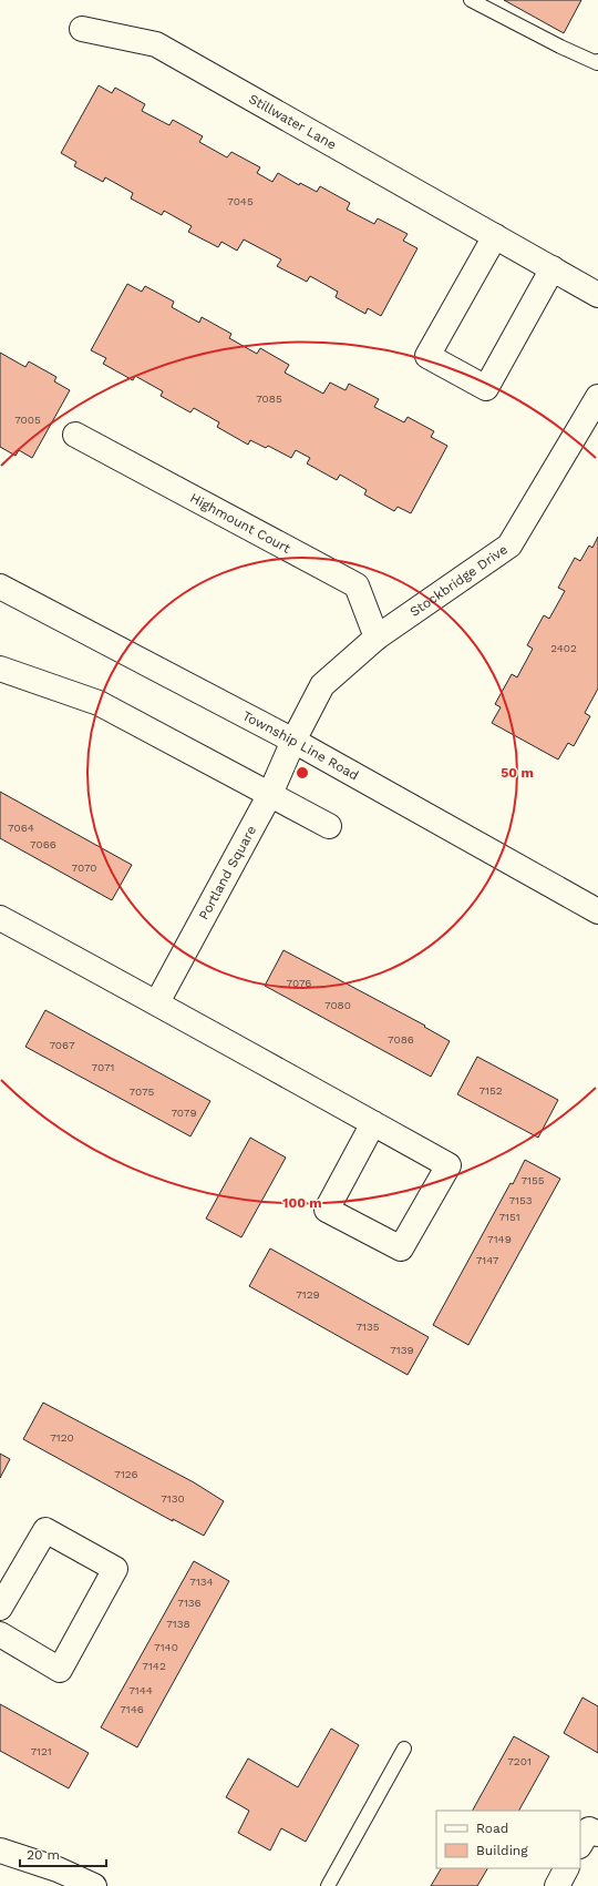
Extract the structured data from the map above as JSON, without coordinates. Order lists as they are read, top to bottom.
{
  "streets": {
    "street": [
      "Stillwater Lane",
      "Highmount Court",
      "Stockbridge Drive",
      "Township Line Road",
      "Portland Square"
    ]
  },
  "crossings": [
    ["Highmount Court", "Stockbridge Drive"],
    ["Stockbridge Drive", "Township Line Road"],
    ["Stockbridge Drive", "Portland Square"],
    ["Township Line Road", "Portland Square"]
  ],
  "house_numbers": [
    "7045",
    "7085",
    "7005",
    "2402",
    "7064",
    "7066",
    "7070",
    "7076",
    "7080",
    "7086",
    "7067",
    "7071",
    "7152",
    "7075",
    "7079",
    "7155",
    "7153",
    "7151",
    "7149",
    "7147",
    "7129",
    "7135",
    "7139",
    "7120",
    "7126",
    "7130",
    "7134",
    "7136",
    "7138",
    "7140",
    "7142",
    "7144",
    "7146",
    "7121",
    "7201"
  ],
  "legend": ["Road", "Building"],
  "scale_bar": "20 m",
  "rings": ["50 m", "100 m"]
}
